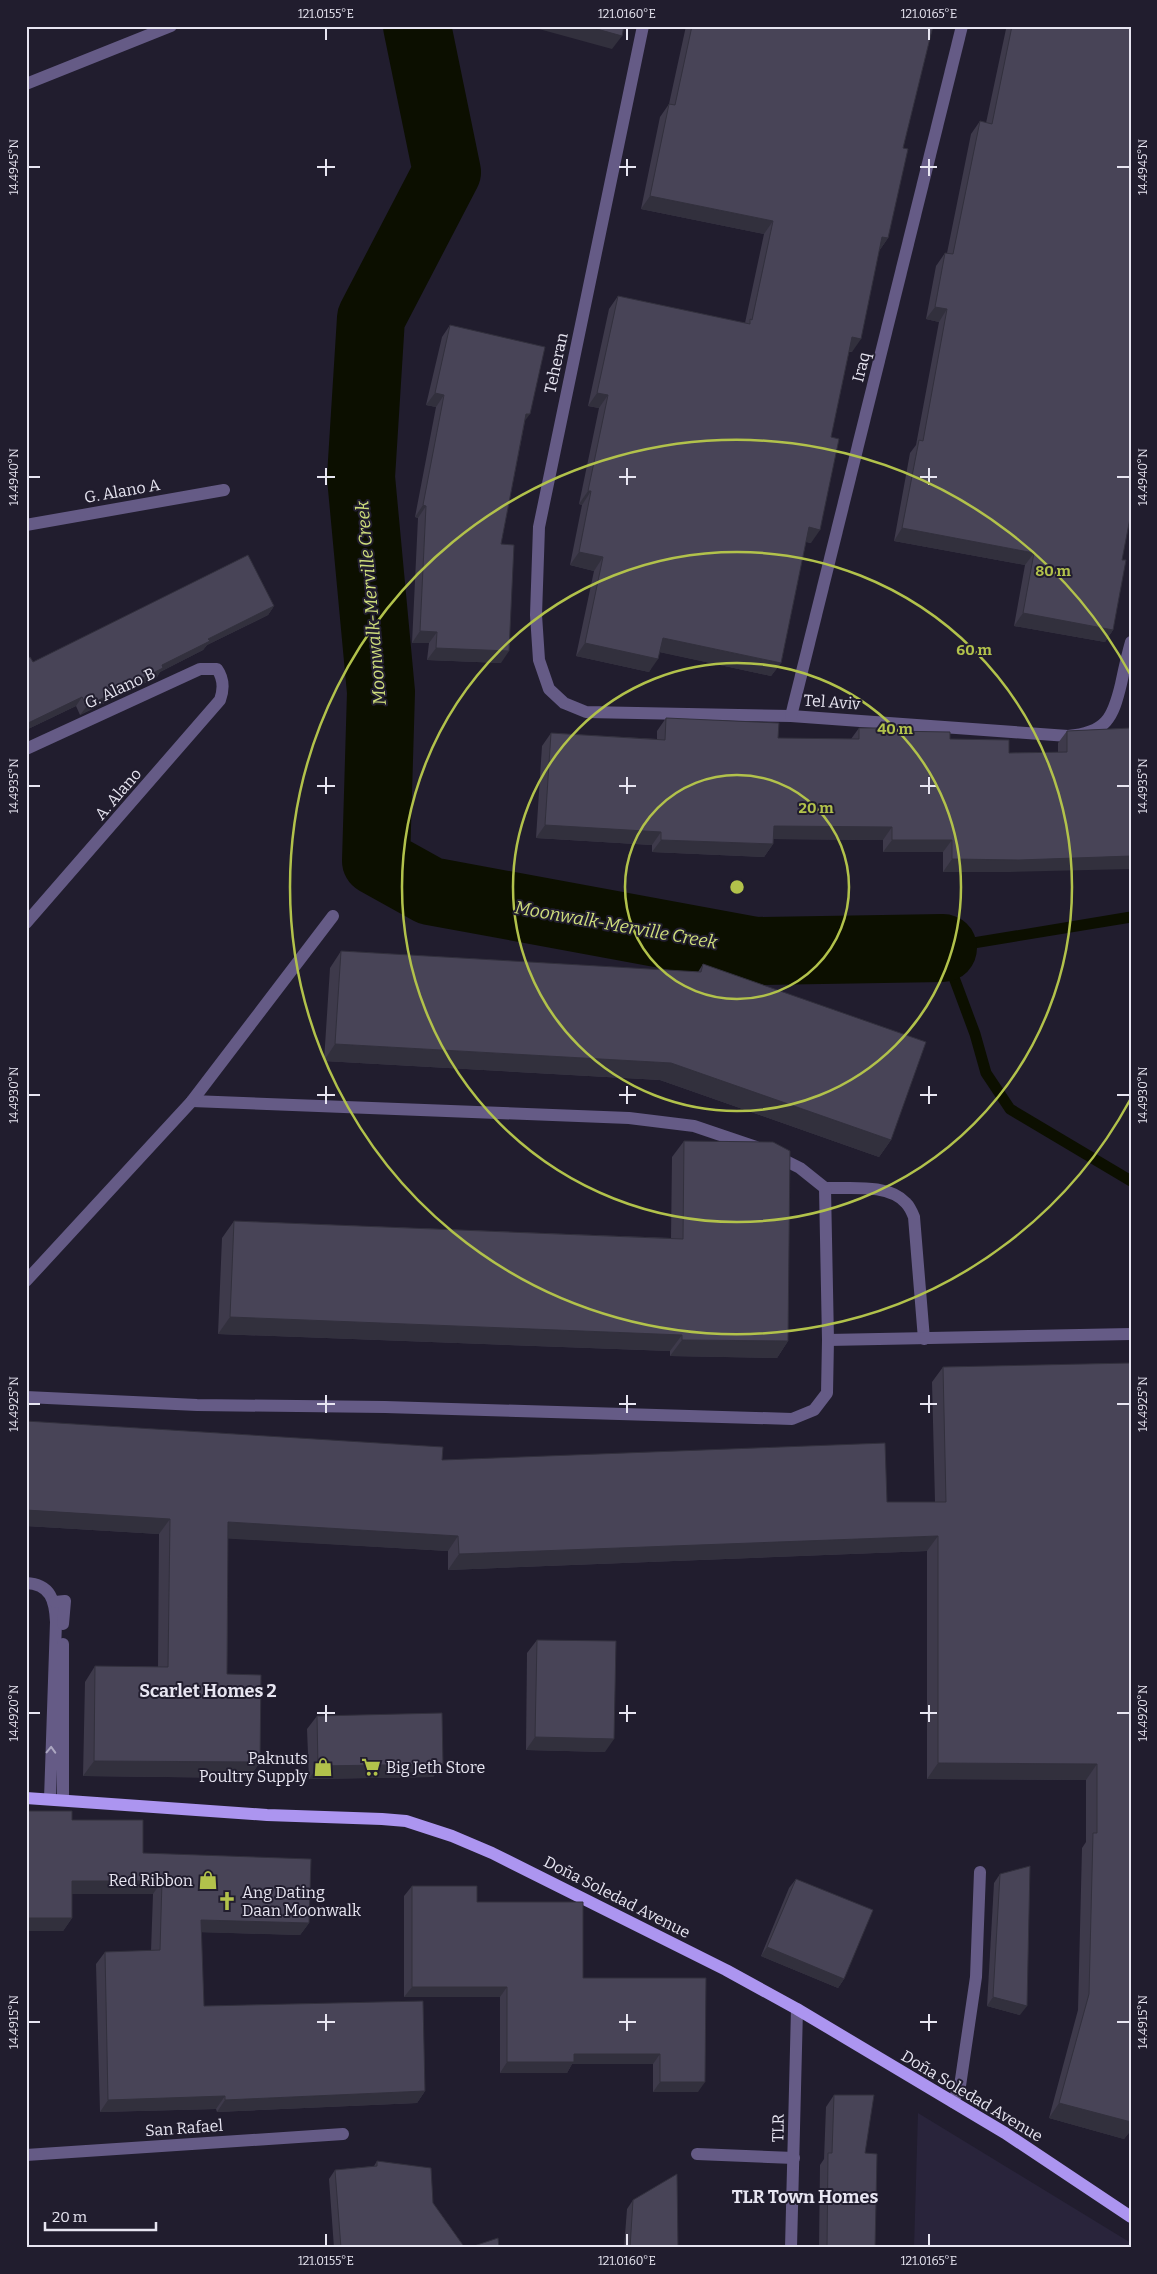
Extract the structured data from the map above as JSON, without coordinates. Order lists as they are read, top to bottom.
{
  "streets": {
    "main road": ["Doña Soledad Avenue"],
    "street": [
      "Teheran",
      "Iraq",
      "G. Alano A",
      "G. Alano B",
      "Tel Aviv",
      "A. Alano",
      "San Rafael",
      "TLR"
    ]
  },
  "crossings": [
    ["Teheran", "Tel Aviv"],
    ["Iraq", "Tel Aviv"],
    ["G. Alano B", "A. Alano"],
    ["Doña Soledad Avenue", "TLR"]
  ],
  "districts": ["Scarlet Homes 2", "TLR Town Homes"],
  "water": ["Moonwalk-Merville Creek"],
  "places": {
    "shop": ["Paknuts Poultry Supply", "Red Ribbon"],
    "supermarket": ["Big Jeth Store"],
    "church": ["Ang Dating Daan Moonwalk"]
  },
  "scale_bar": "20 m",
  "coordinates": [
    "121.0155°E",
    "121.0160°E",
    "121.0165°E",
    "14.4945°N",
    "14.4940°N",
    "14.4935°N",
    "14.4930°N",
    "14.4925°N",
    "14.4920°N",
    "14.4915°N"
  ],
  "rings": [
    "80 m",
    "60 m",
    "40 m",
    "20 m"
  ]
}
